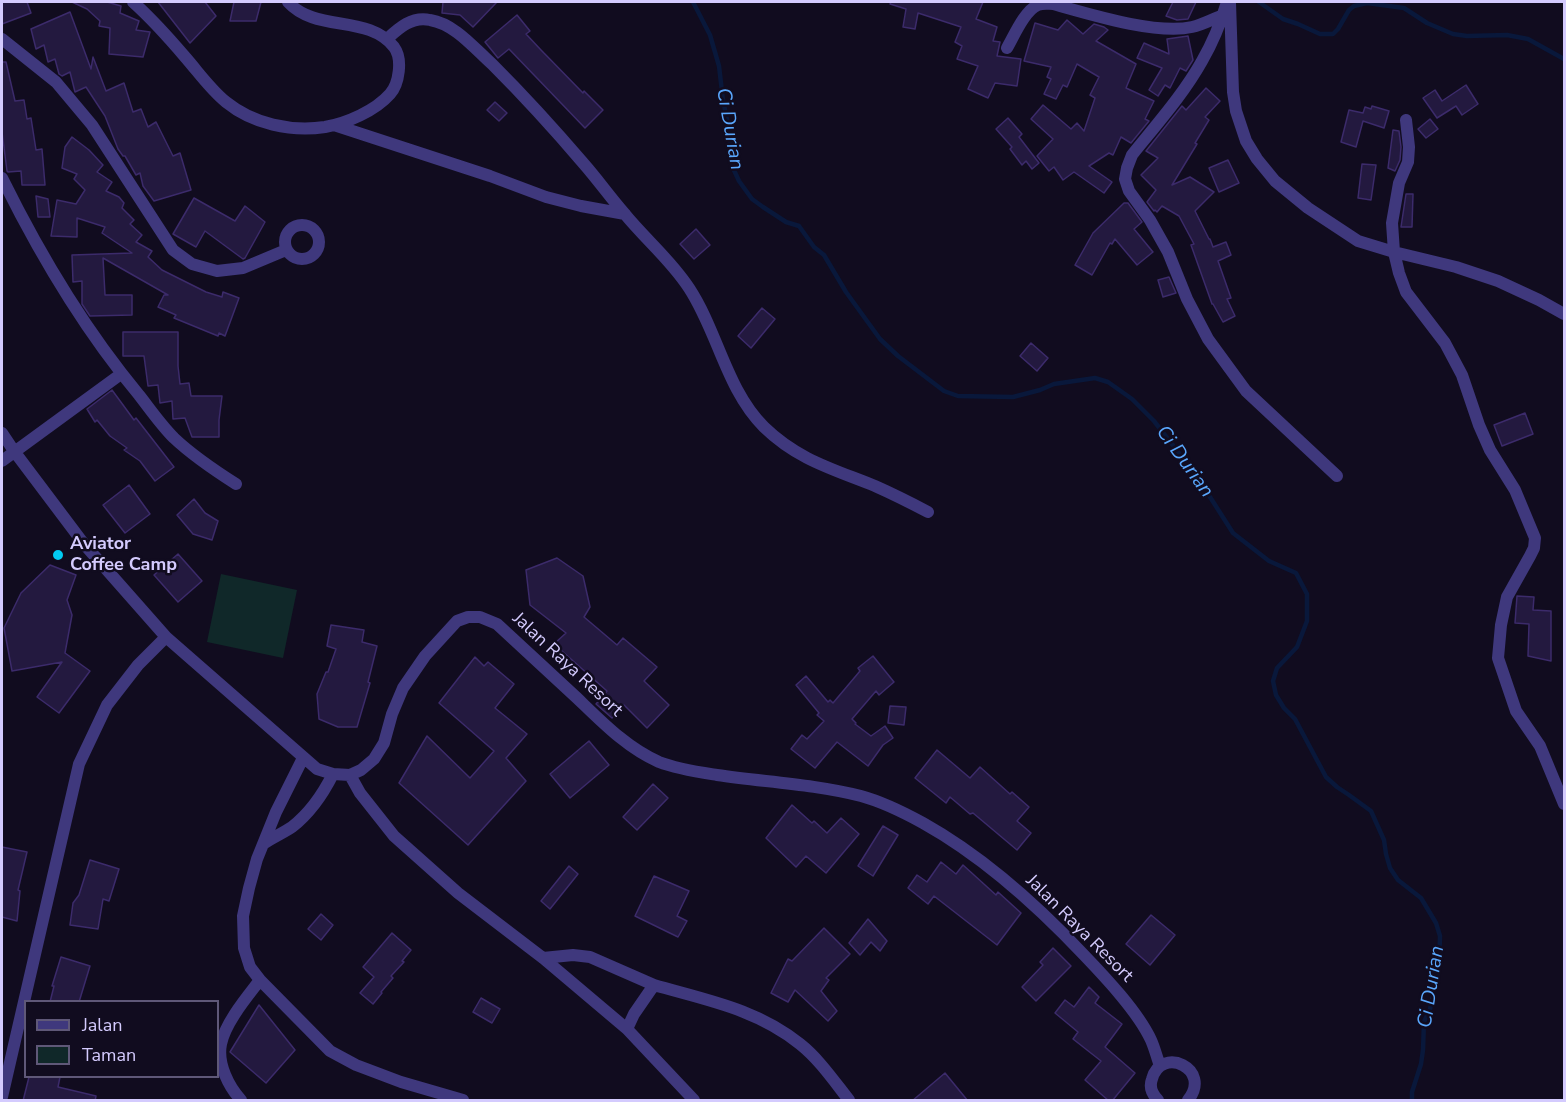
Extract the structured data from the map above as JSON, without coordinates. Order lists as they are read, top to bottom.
{
  "streets": {
    "street": ["Jalan Raya Resort"]
  },
  "water": ["Ci Durian"],
  "places": ["Aviator Coffee Camp"],
  "legend": ["Jalan", "Taman"]
}
